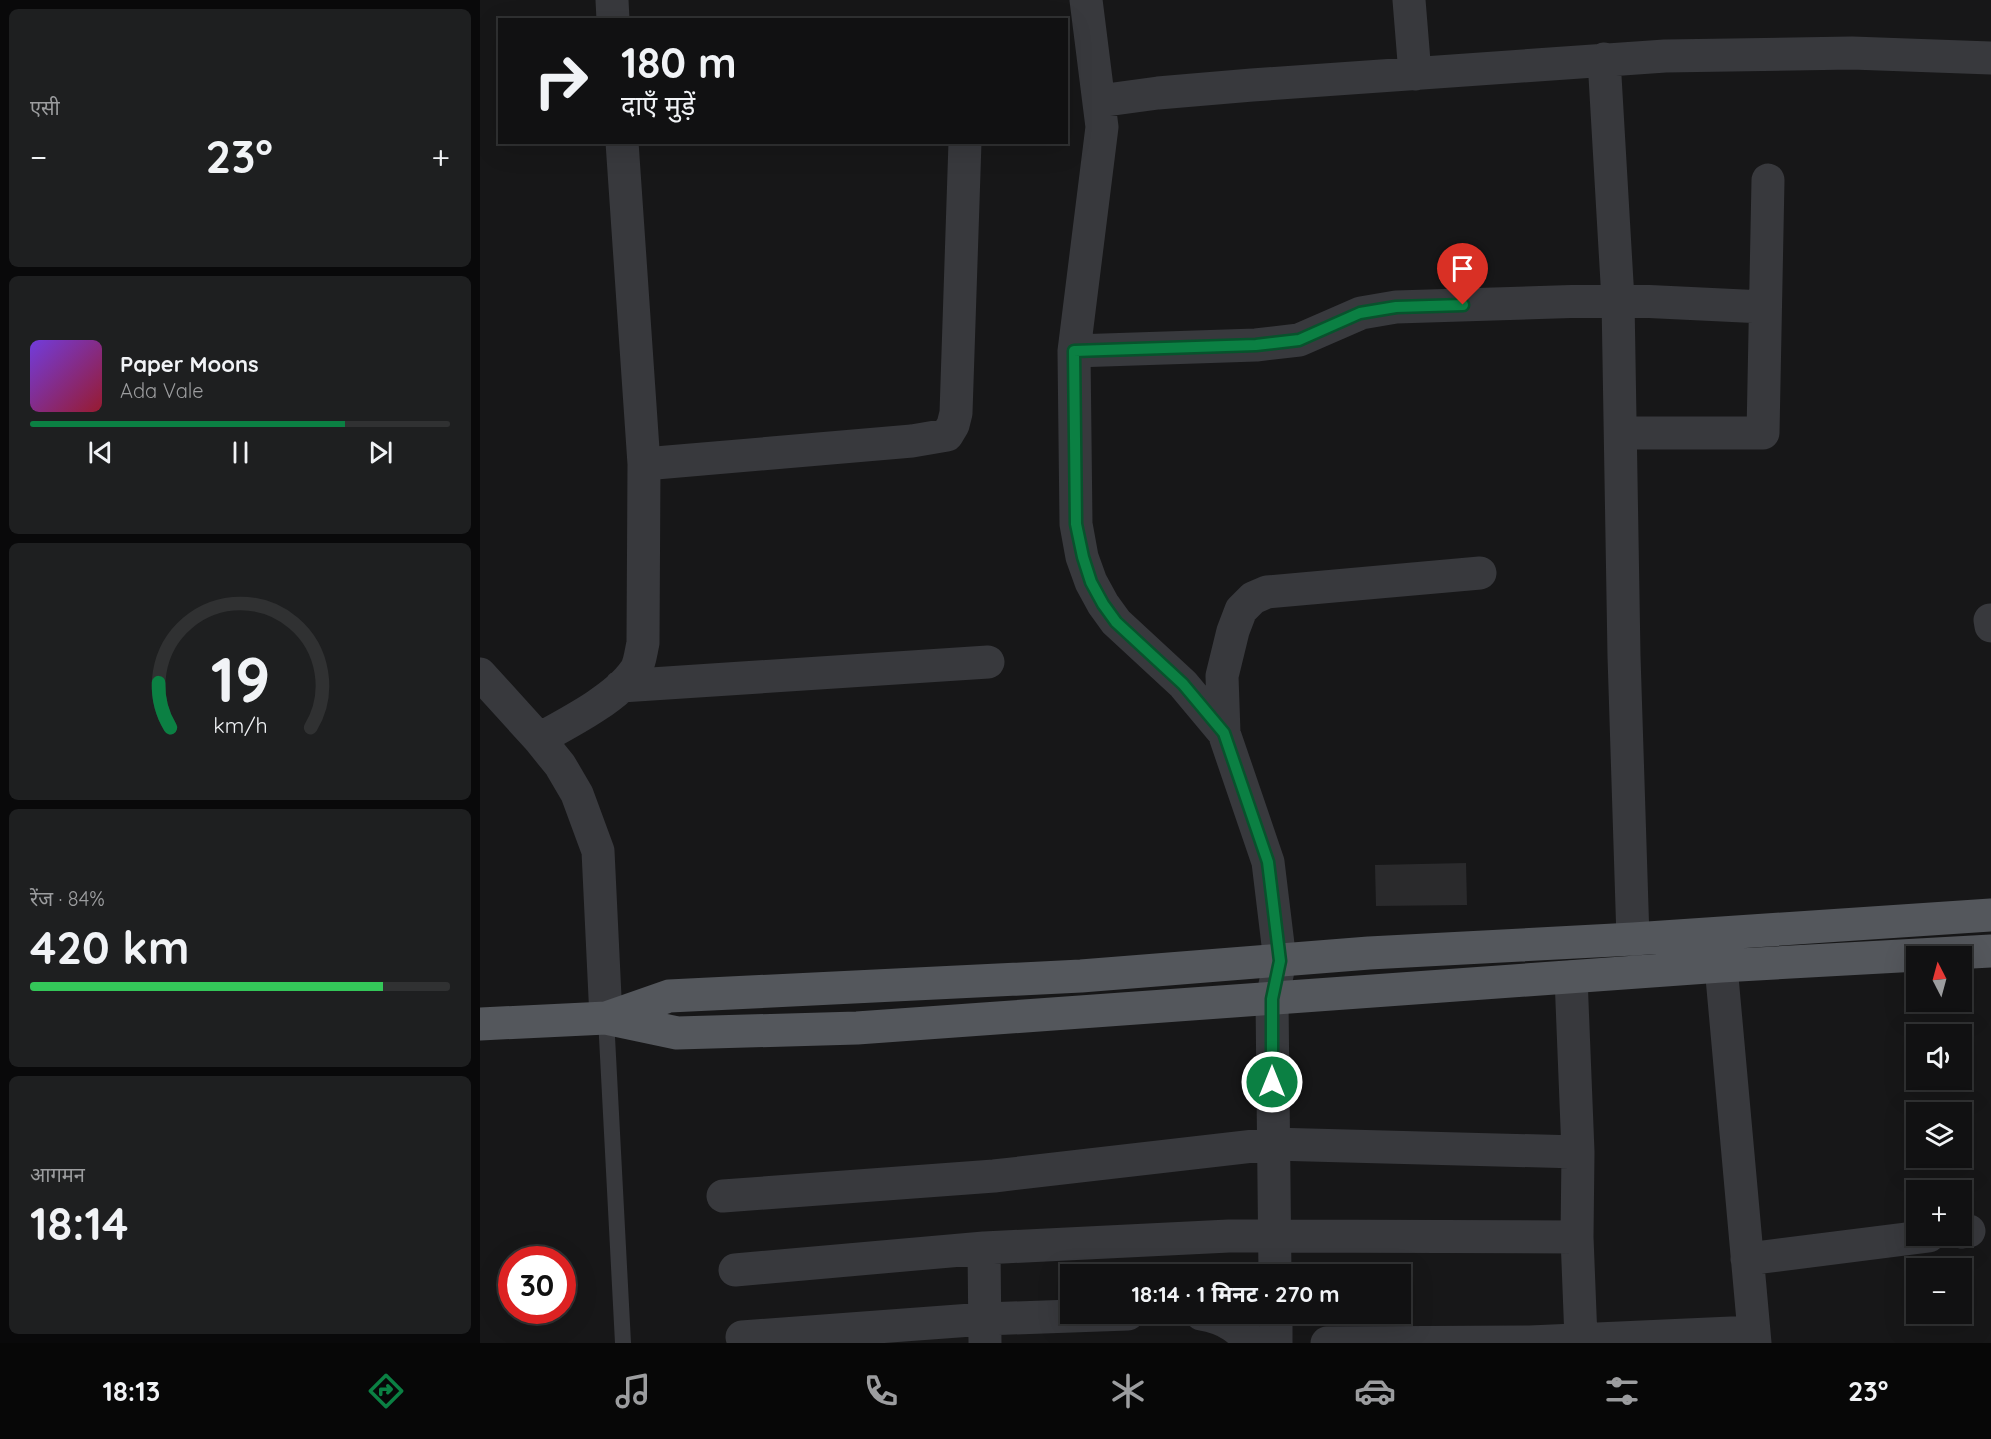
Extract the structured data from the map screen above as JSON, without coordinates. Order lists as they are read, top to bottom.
{
  "north": "top",
  "page": {
    "tile": [
      "एसी",
      ["रेंज · 84%", "420 km"],
      ["आगमन", "18:14"]
    ],
    "turn": ["180 m", "दाएँ मुड़ें"],
    "heat": ["−", "23°", "+"],
    "song": ["Paper Moons", "Ada Vale"],
    "map_buttons": ["+", "−"],
    "limit": "30",
    "trip": "18:14 · 1 मिनट · 270 m",
    "tabs": ["18:13", "23°"],
    "gauge": ["19", "km/h"]
  }
}
